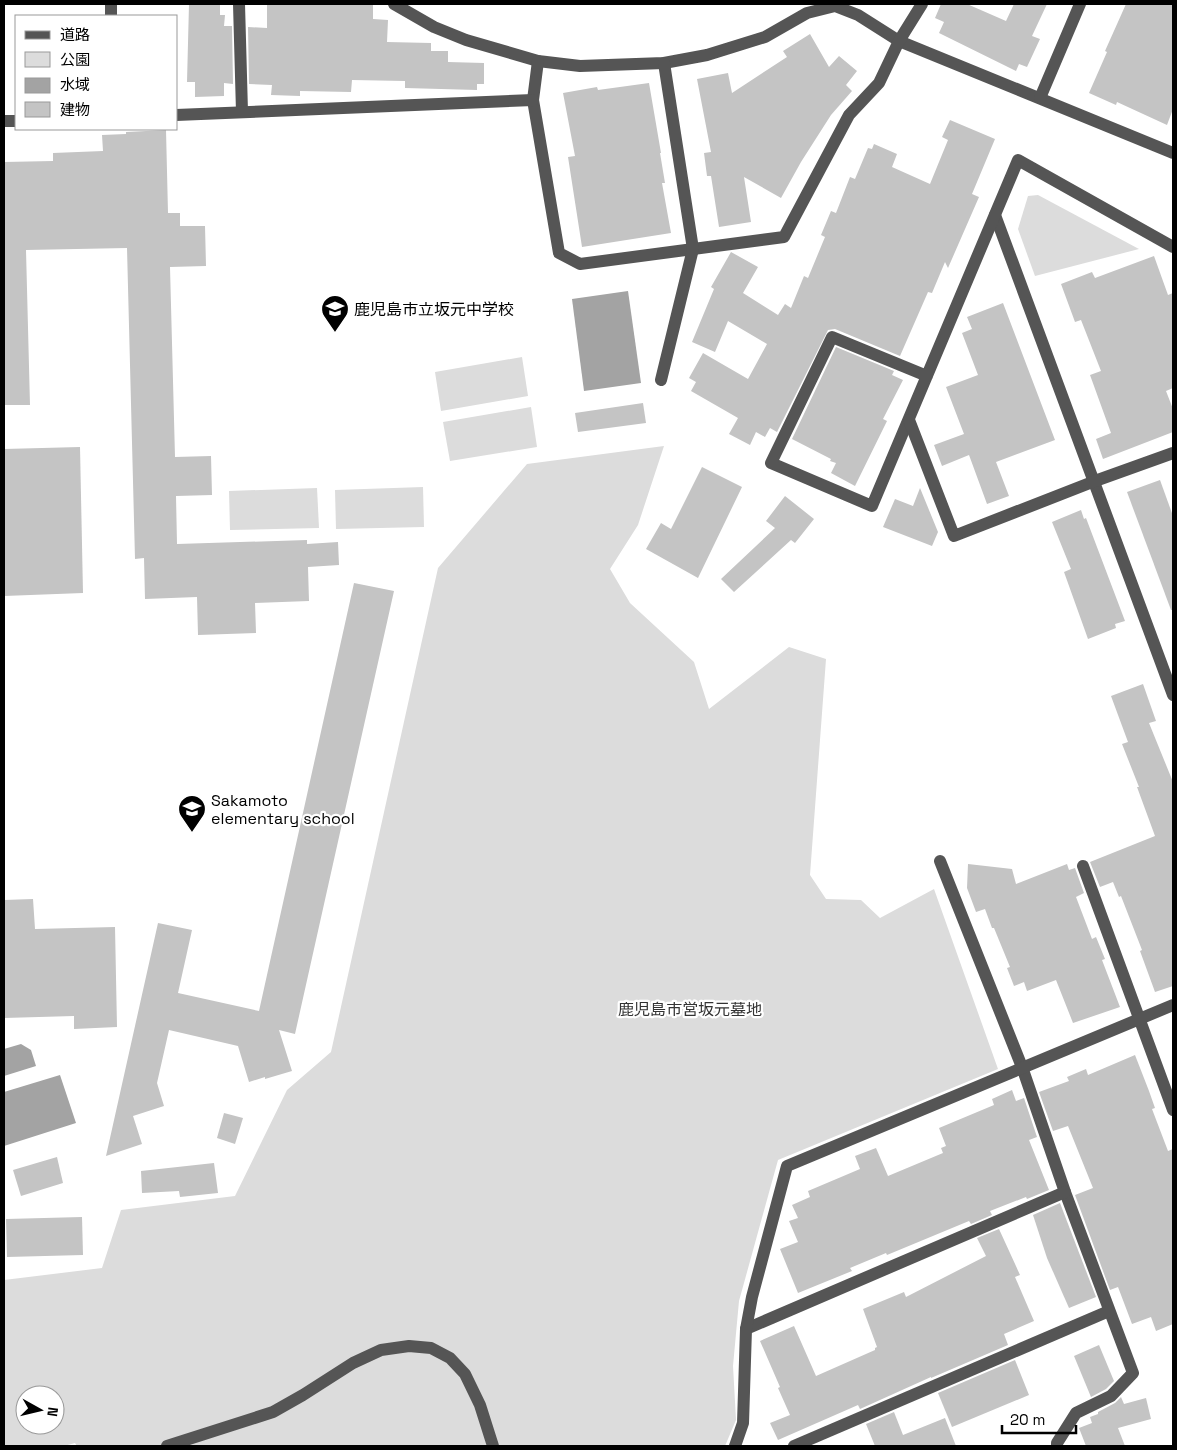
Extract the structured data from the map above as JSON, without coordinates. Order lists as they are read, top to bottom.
{
  "parks": ["鹿児島市営坂元墓地"],
  "places": {
    "school or university": ["鹿児島市立坂元中学校", "Sakamoto elementary school"]
  },
  "legend": [
    "道路",
    "公園",
    "水域",
    "建物"
  ],
  "scale_bar": "20 m",
  "north": "right"
}
